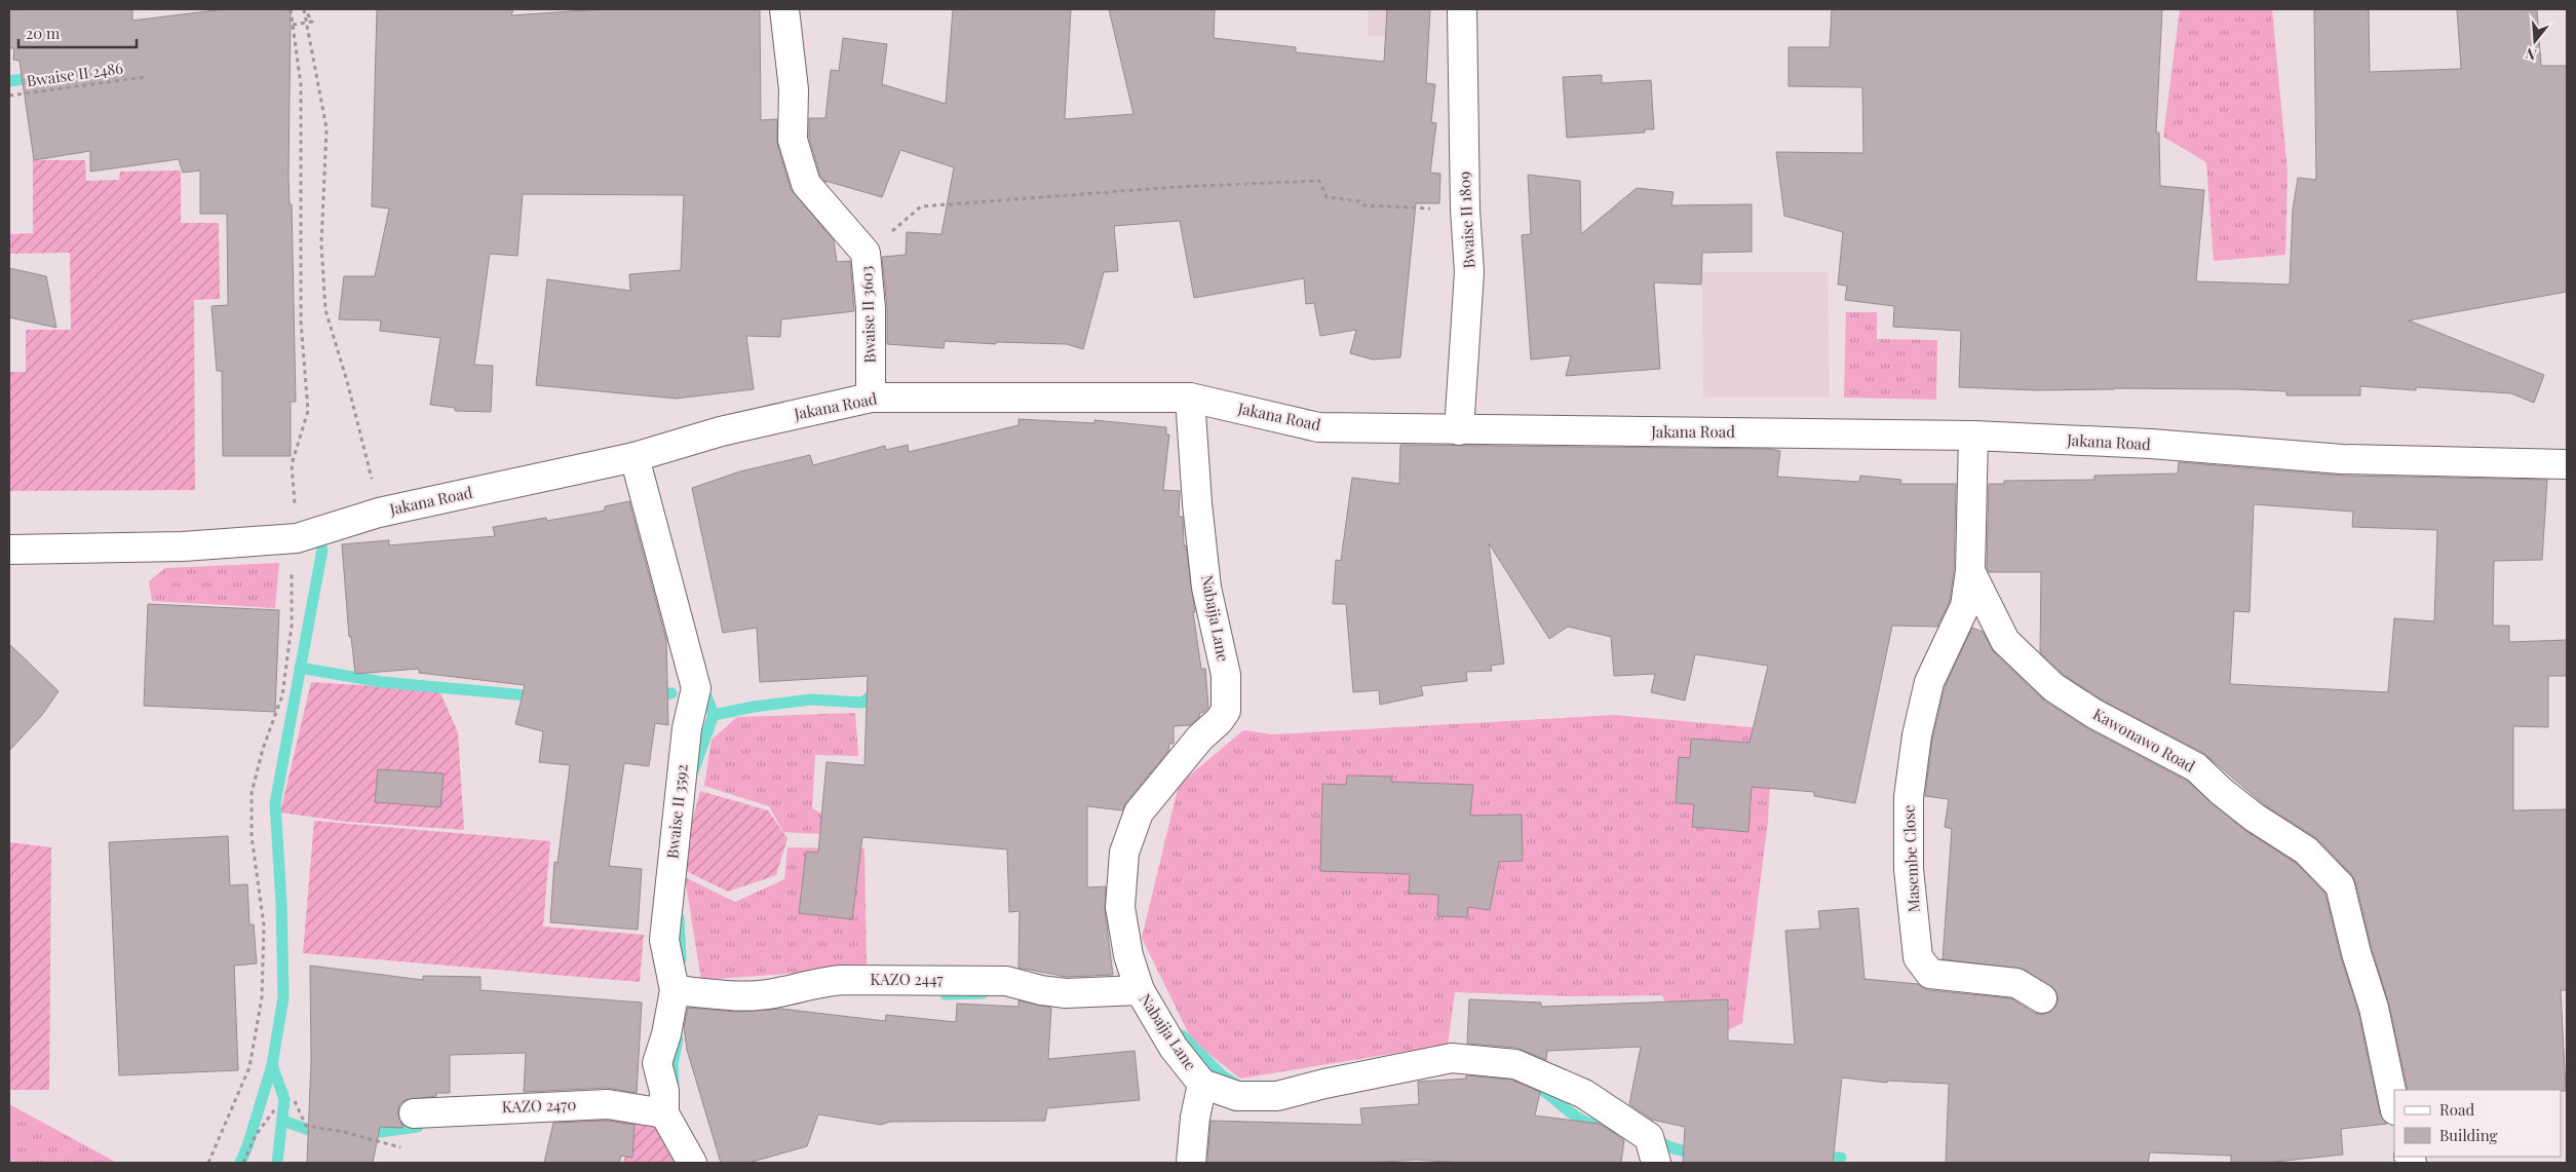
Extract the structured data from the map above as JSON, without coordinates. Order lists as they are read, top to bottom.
{
  "streets": {
    "street": [
      "Bwaise II 1809",
      "Bwaise II 3603",
      "Jakana Road",
      "Nabajja Lane",
      "Kawonawo Road",
      "Bwaise II 3592",
      "Masembe Close",
      "KAZO 2447",
      "KAZO 2470"
    ],
    "path": ["Bwaise II 2486"]
  },
  "crossings": [
    ["Bwaise II 1809", "Jakana Road"],
    ["Bwaise II 3603", "Jakana Road"],
    ["Jakana Road", "Nabajja Lane"],
    ["Jakana Road", "Kawonawo Road"],
    ["Jakana Road", "Bwaise II 3592"],
    ["Nabajja Lane", "KAZO 2447"],
    ["Kawonawo Road", "Masembe Close"],
    ["Bwaise II 3592", "KAZO 2447"],
    ["Bwaise II 3592", "KAZO 2470"]
  ],
  "legend": ["Road", "Building"],
  "scale_bar": "20 m",
  "north": "bottom"
}
